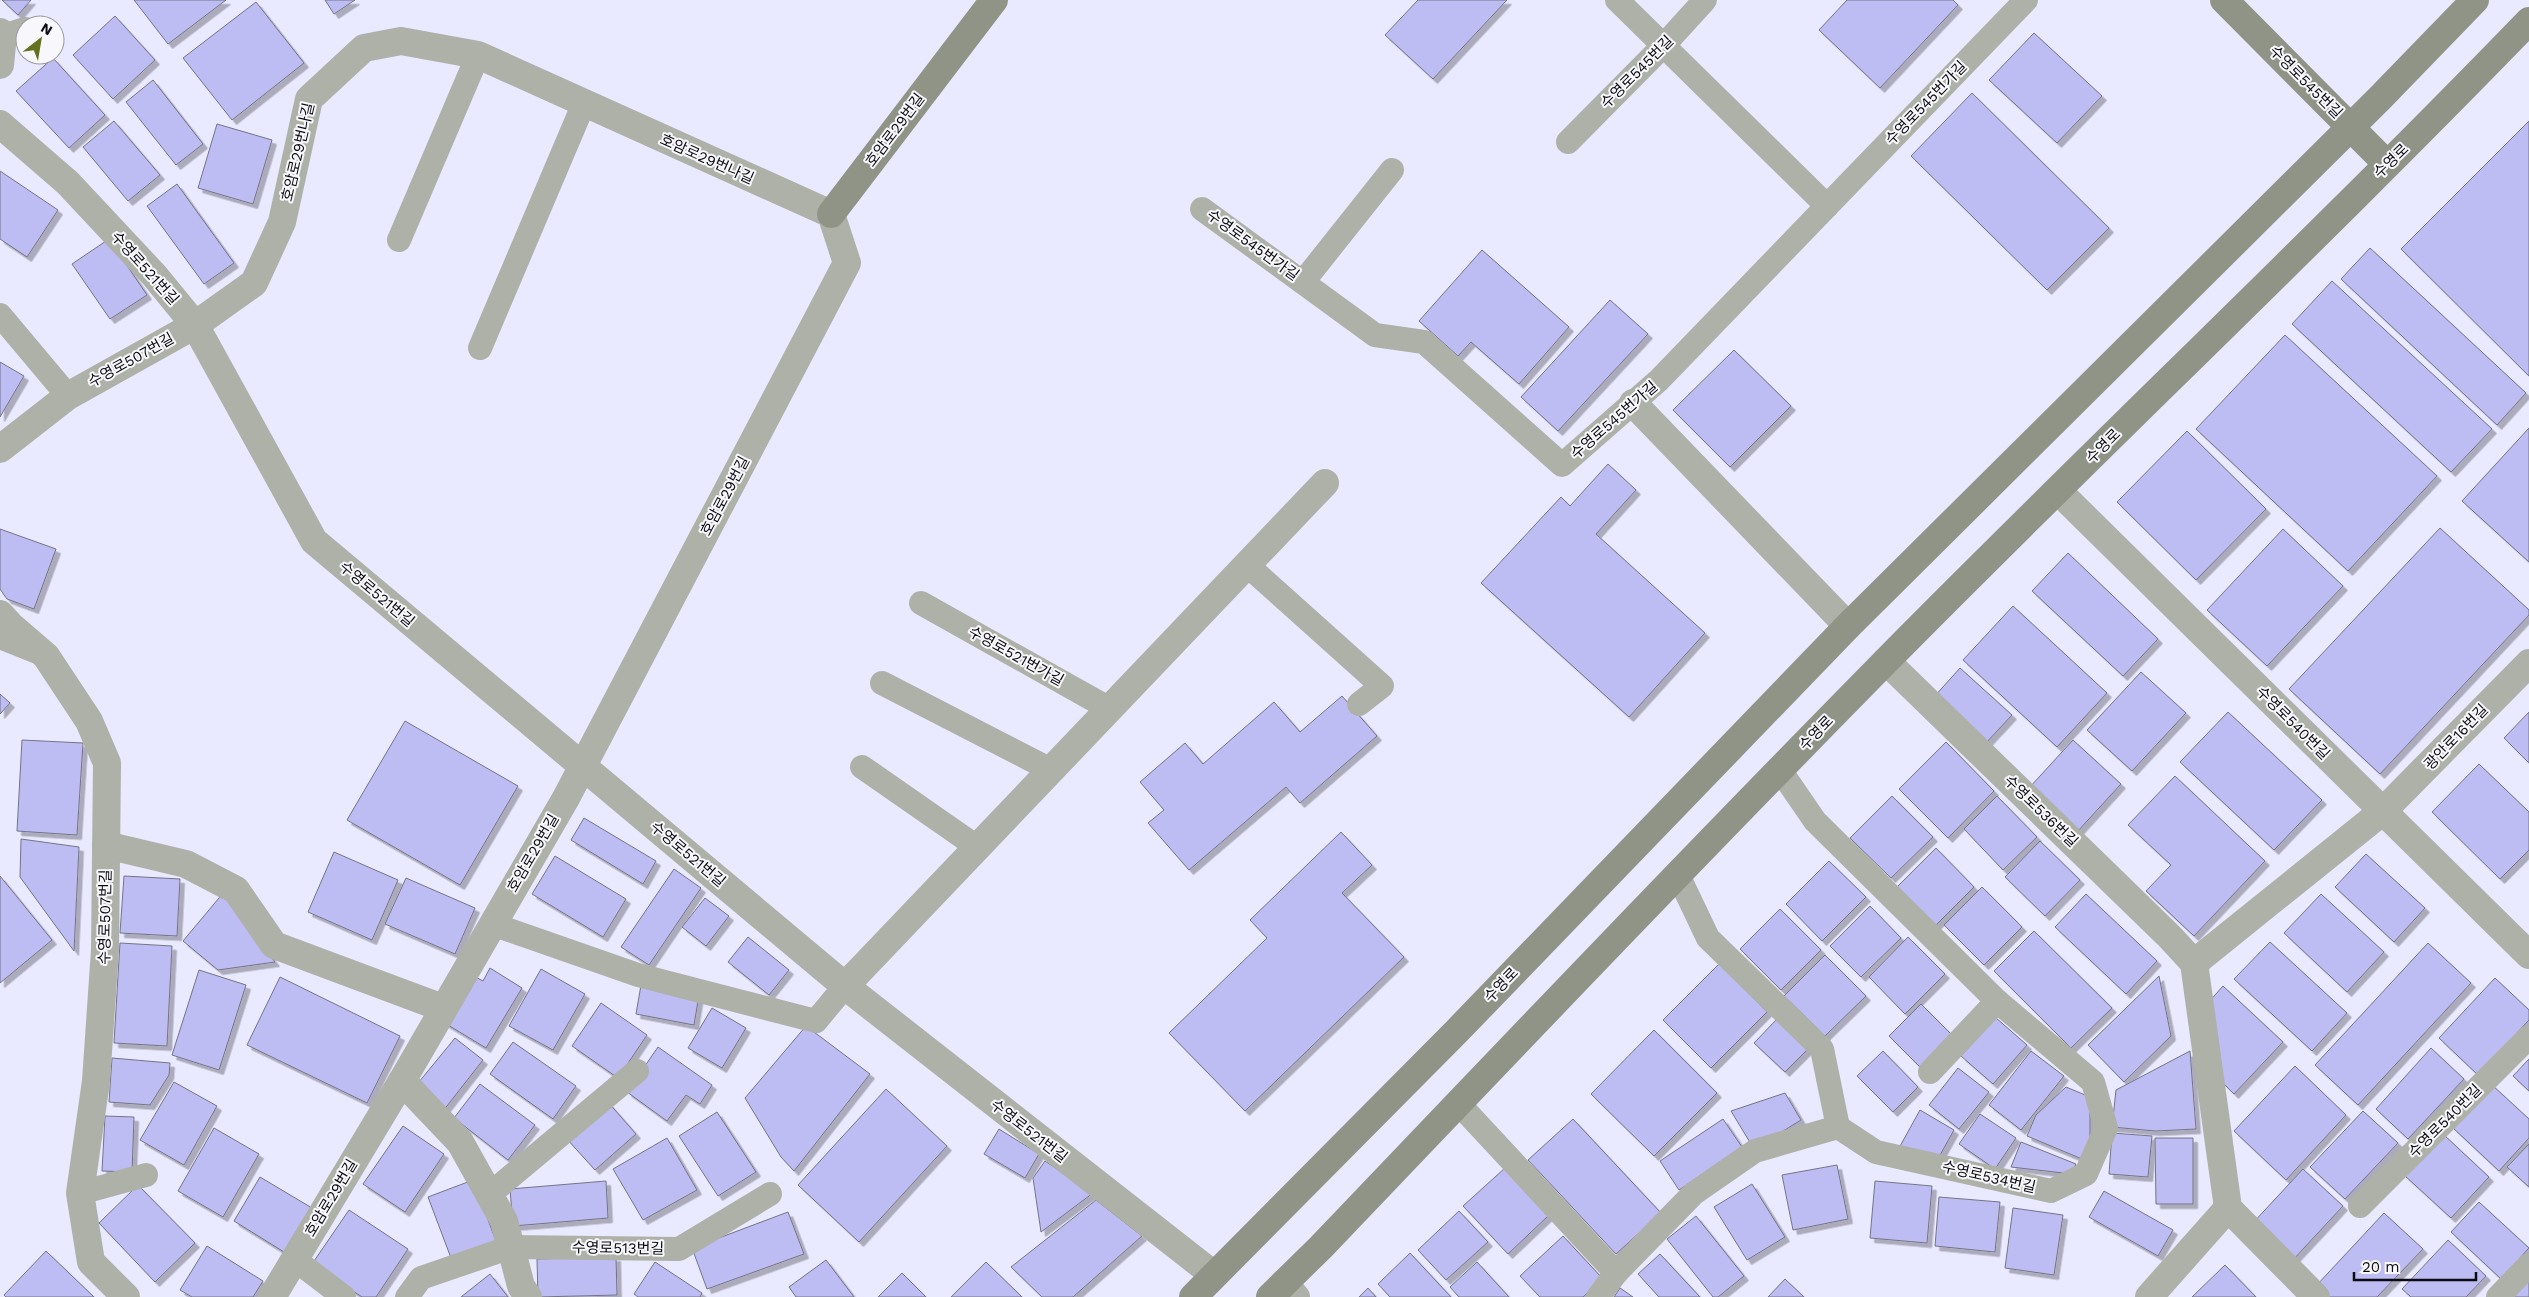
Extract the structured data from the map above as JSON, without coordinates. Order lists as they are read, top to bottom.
{
  "streets": {
    "main road": ["수영로545번길", "호암로29번길", "수영로"],
    "street": [
      "호암로29번나길",
      "수영로521번길",
      "수영로507번길",
      "수영로540번길",
      "광안로16번길",
      "수영로536번길"
    ],
    "lane": [
      "수영로545번가길",
      "수영로521번가길",
      "수영로534번길",
      "수영로513번길"
    ]
  },
  "crossings": [
    ["수영로545번길", "수영로"],
    ["호암로29번길", "호암로29번나길"],
    ["호암로29번길", "수영로521번길"],
    ["호암로29번나길", "수영로521번길"],
    ["호암로29번나길", "수영로507번길"],
    ["수영로", "수영로521번길"],
    ["수영로", "수영로540번길"],
    ["수영로", "수영로536번길"],
    ["수영로", "수영로534번길"],
    ["수영로521번길", "수영로507번길"],
    ["수영로540번길", "광안로16번길"]
  ],
  "scale_bar": "20 m",
  "north": "top right"
}
